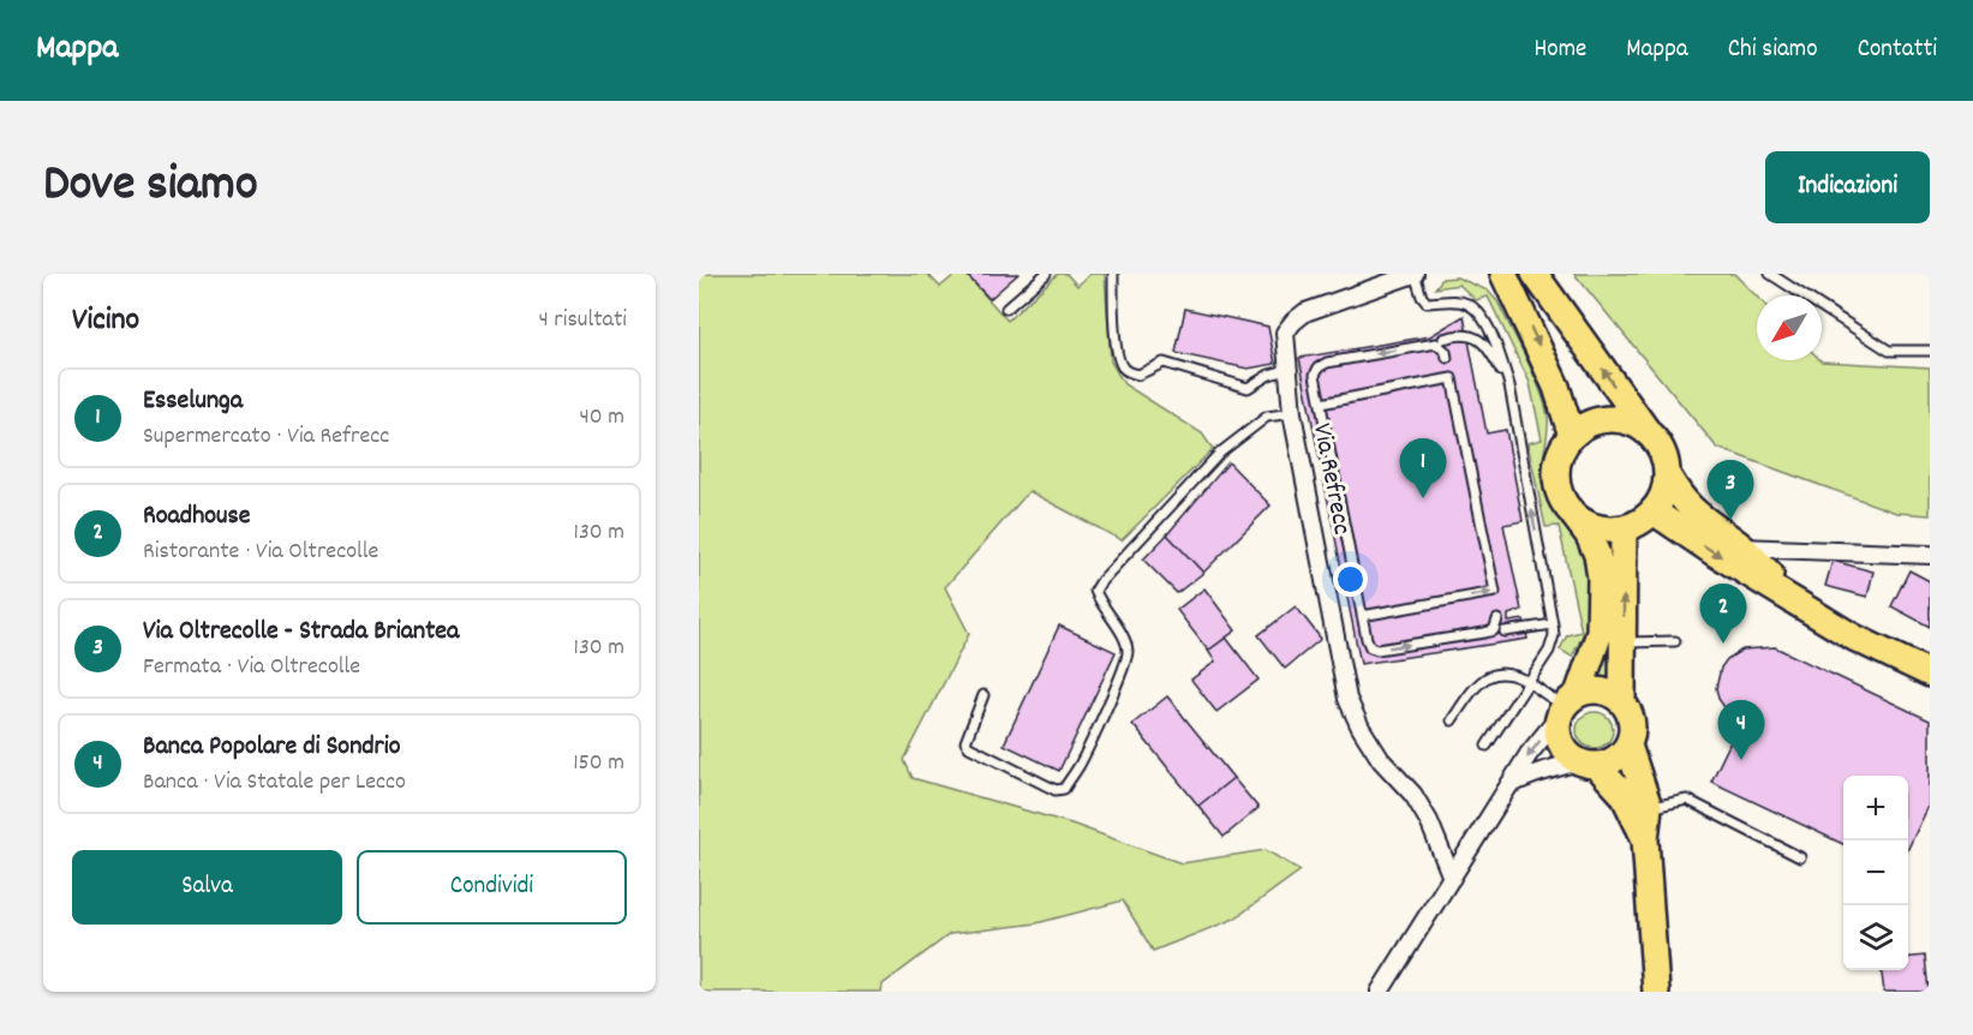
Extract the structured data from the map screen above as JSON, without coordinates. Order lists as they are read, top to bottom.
{
  "streets": {
    "street": ["Via Refrecc"]
  },
  "north": "bottom left",
  "page": {
    "header": "Mappa",
    "nav": [
      "Home",
      "Mappa",
      "Chi siamo",
      "Contatti"
    ],
    "title": "Dove siamo",
    "buttons": [
      "Indicazioni",
      ["Salva", "Condividi"]
    ],
    "heading": ["Vicino", "4 risultati"],
    "list": [
      {
        "mark": "1",
        "name": "Esselunga",
        "note": "Supermercato · Via Refrecc",
        "value": "40 m"
      },
      {
        "mark": "2",
        "name": "Roadhouse",
        "note": "Ristorante · Via Oltrecolle",
        "value": "130 m"
      },
      {
        "mark": "3",
        "name": "Via Oltrecolle - Strada Briantea",
        "note": "Fermata · Via Oltrecolle",
        "value": "130 m"
      },
      {
        "mark": "4",
        "name": "Banca Popolare di Sondrio",
        "note": "Banca · Via Statale per Lecco",
        "value": "150 m"
      }
    ],
    "pins": [
      "1",
      "3",
      "2",
      "4"
    ],
    "map_buttons": ["+", "−"]
  }
}
